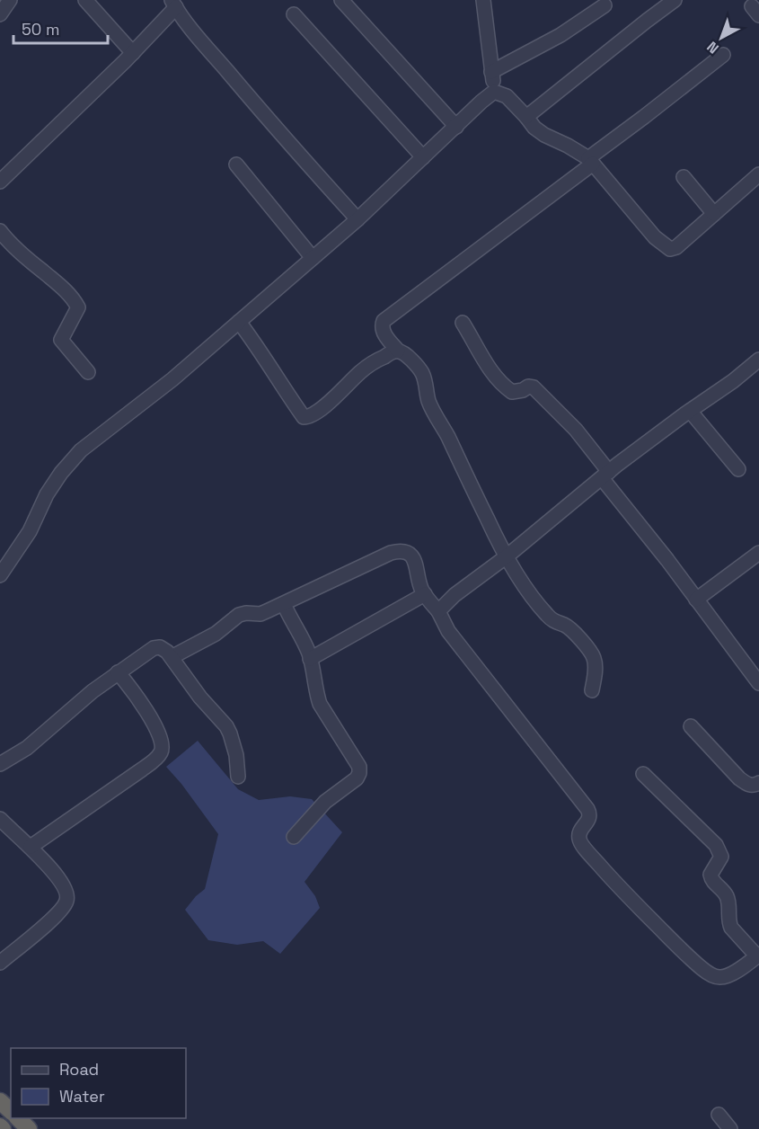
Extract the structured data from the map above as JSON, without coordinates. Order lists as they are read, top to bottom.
{
  "legend": ["Road", "Water"],
  "scale_bar": "50 m",
  "north": "bottom left"
}
